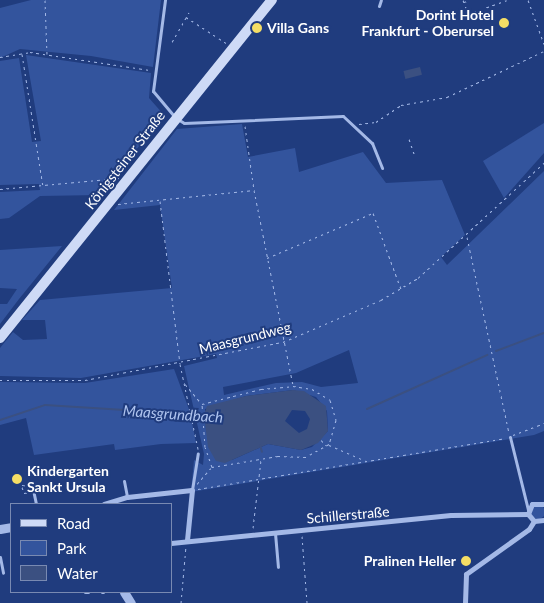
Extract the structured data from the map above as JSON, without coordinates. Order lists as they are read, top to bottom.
{
  "streets": {
    "main road": ["Königsteiner Straße"],
    "street": ["Schillerstraße"],
    "path": ["Maasgrundweg"]
  },
  "water": ["Maasgrundbach"],
  "places": [
    "Dorint Hotel Frankfurt - Oberursel",
    "Villa Gans",
    "Kindergarten Sankt Ursula",
    "Pralinen Heller"
  ],
  "legend": ["Road", "Park", "Water"]
}
